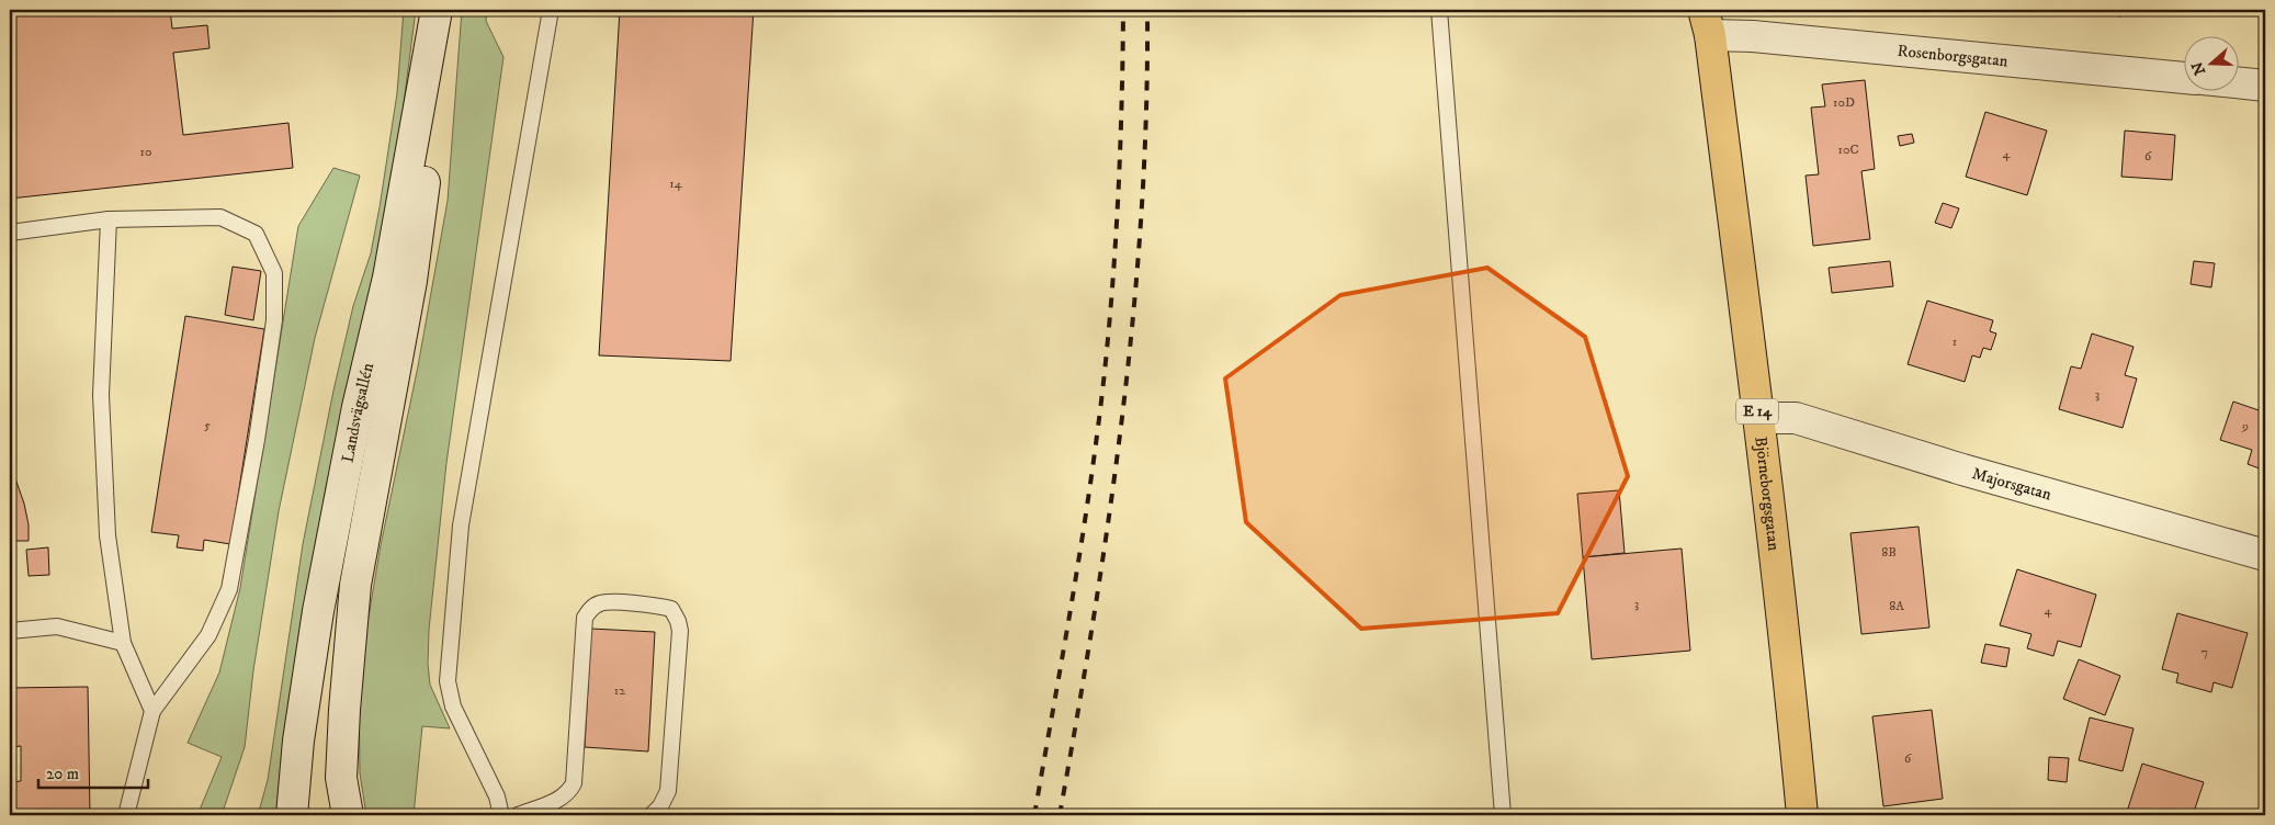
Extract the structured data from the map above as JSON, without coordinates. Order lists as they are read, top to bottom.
{
  "streets": {
    "highway": ["E 14", "Björneborgsgatan"],
    "main road": ["Rosenborgsgatan", "Landsvägsallén", "Majorsgatan"]
  },
  "crossings": [
    ["Rosenborgsgatan", "Björneborgsgatan"],
    ["Majorsgatan", "Björneborgsgatan"]
  ],
  "house_numbers": [
    "10D",
    "10C",
    "10",
    "4",
    "6",
    "14",
    "1",
    "3",
    "5",
    "9",
    "8B",
    "3",
    "8A",
    "4",
    "7",
    "12",
    "6"
  ],
  "scale_bar": "20 m",
  "north": "left"
}
